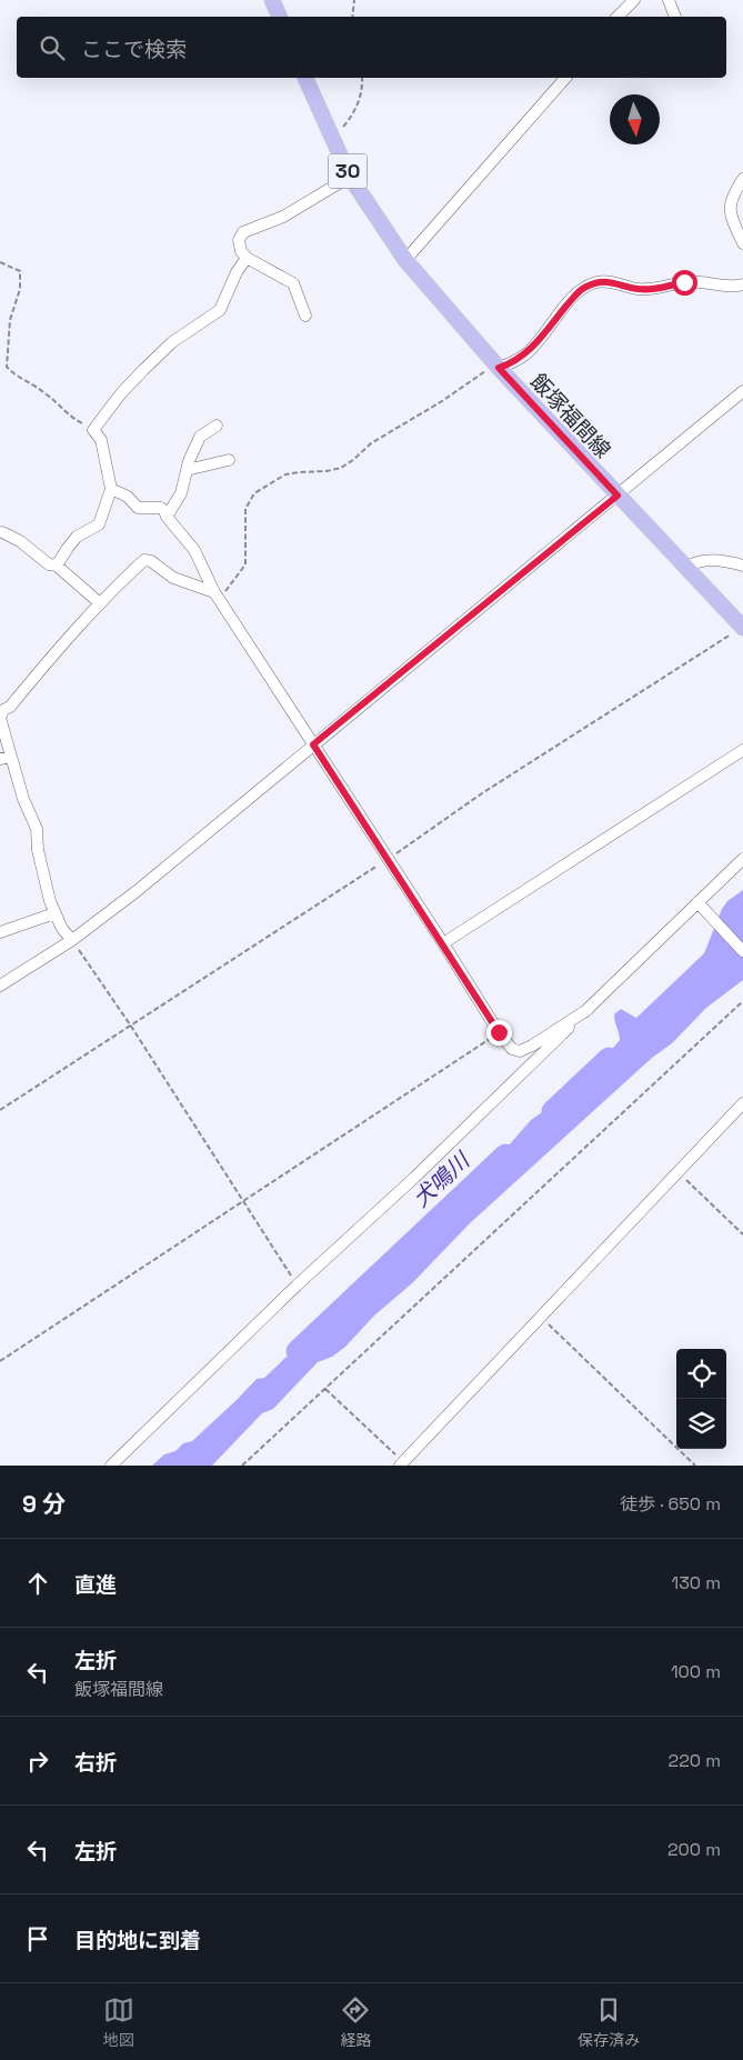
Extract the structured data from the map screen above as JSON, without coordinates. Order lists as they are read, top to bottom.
{
  "streets": {
    "main road": ["30", "飯塚福間線"]
  },
  "water": ["犬鳴川"],
  "north": "bottom",
  "page": {
    "search": "ここで検索",
    "heading": ["9 分", "徒歩 · 650 m"],
    "list": [
      ["直進", "130 m"],
      ["左折", "飯塚福間線", "100 m"],
      ["右折", "220 m"],
      ["左折", "200 m"],
      "目的地に到着"
    ],
    "nav": ["地図", "経路", "保存済み"]
  }
}
